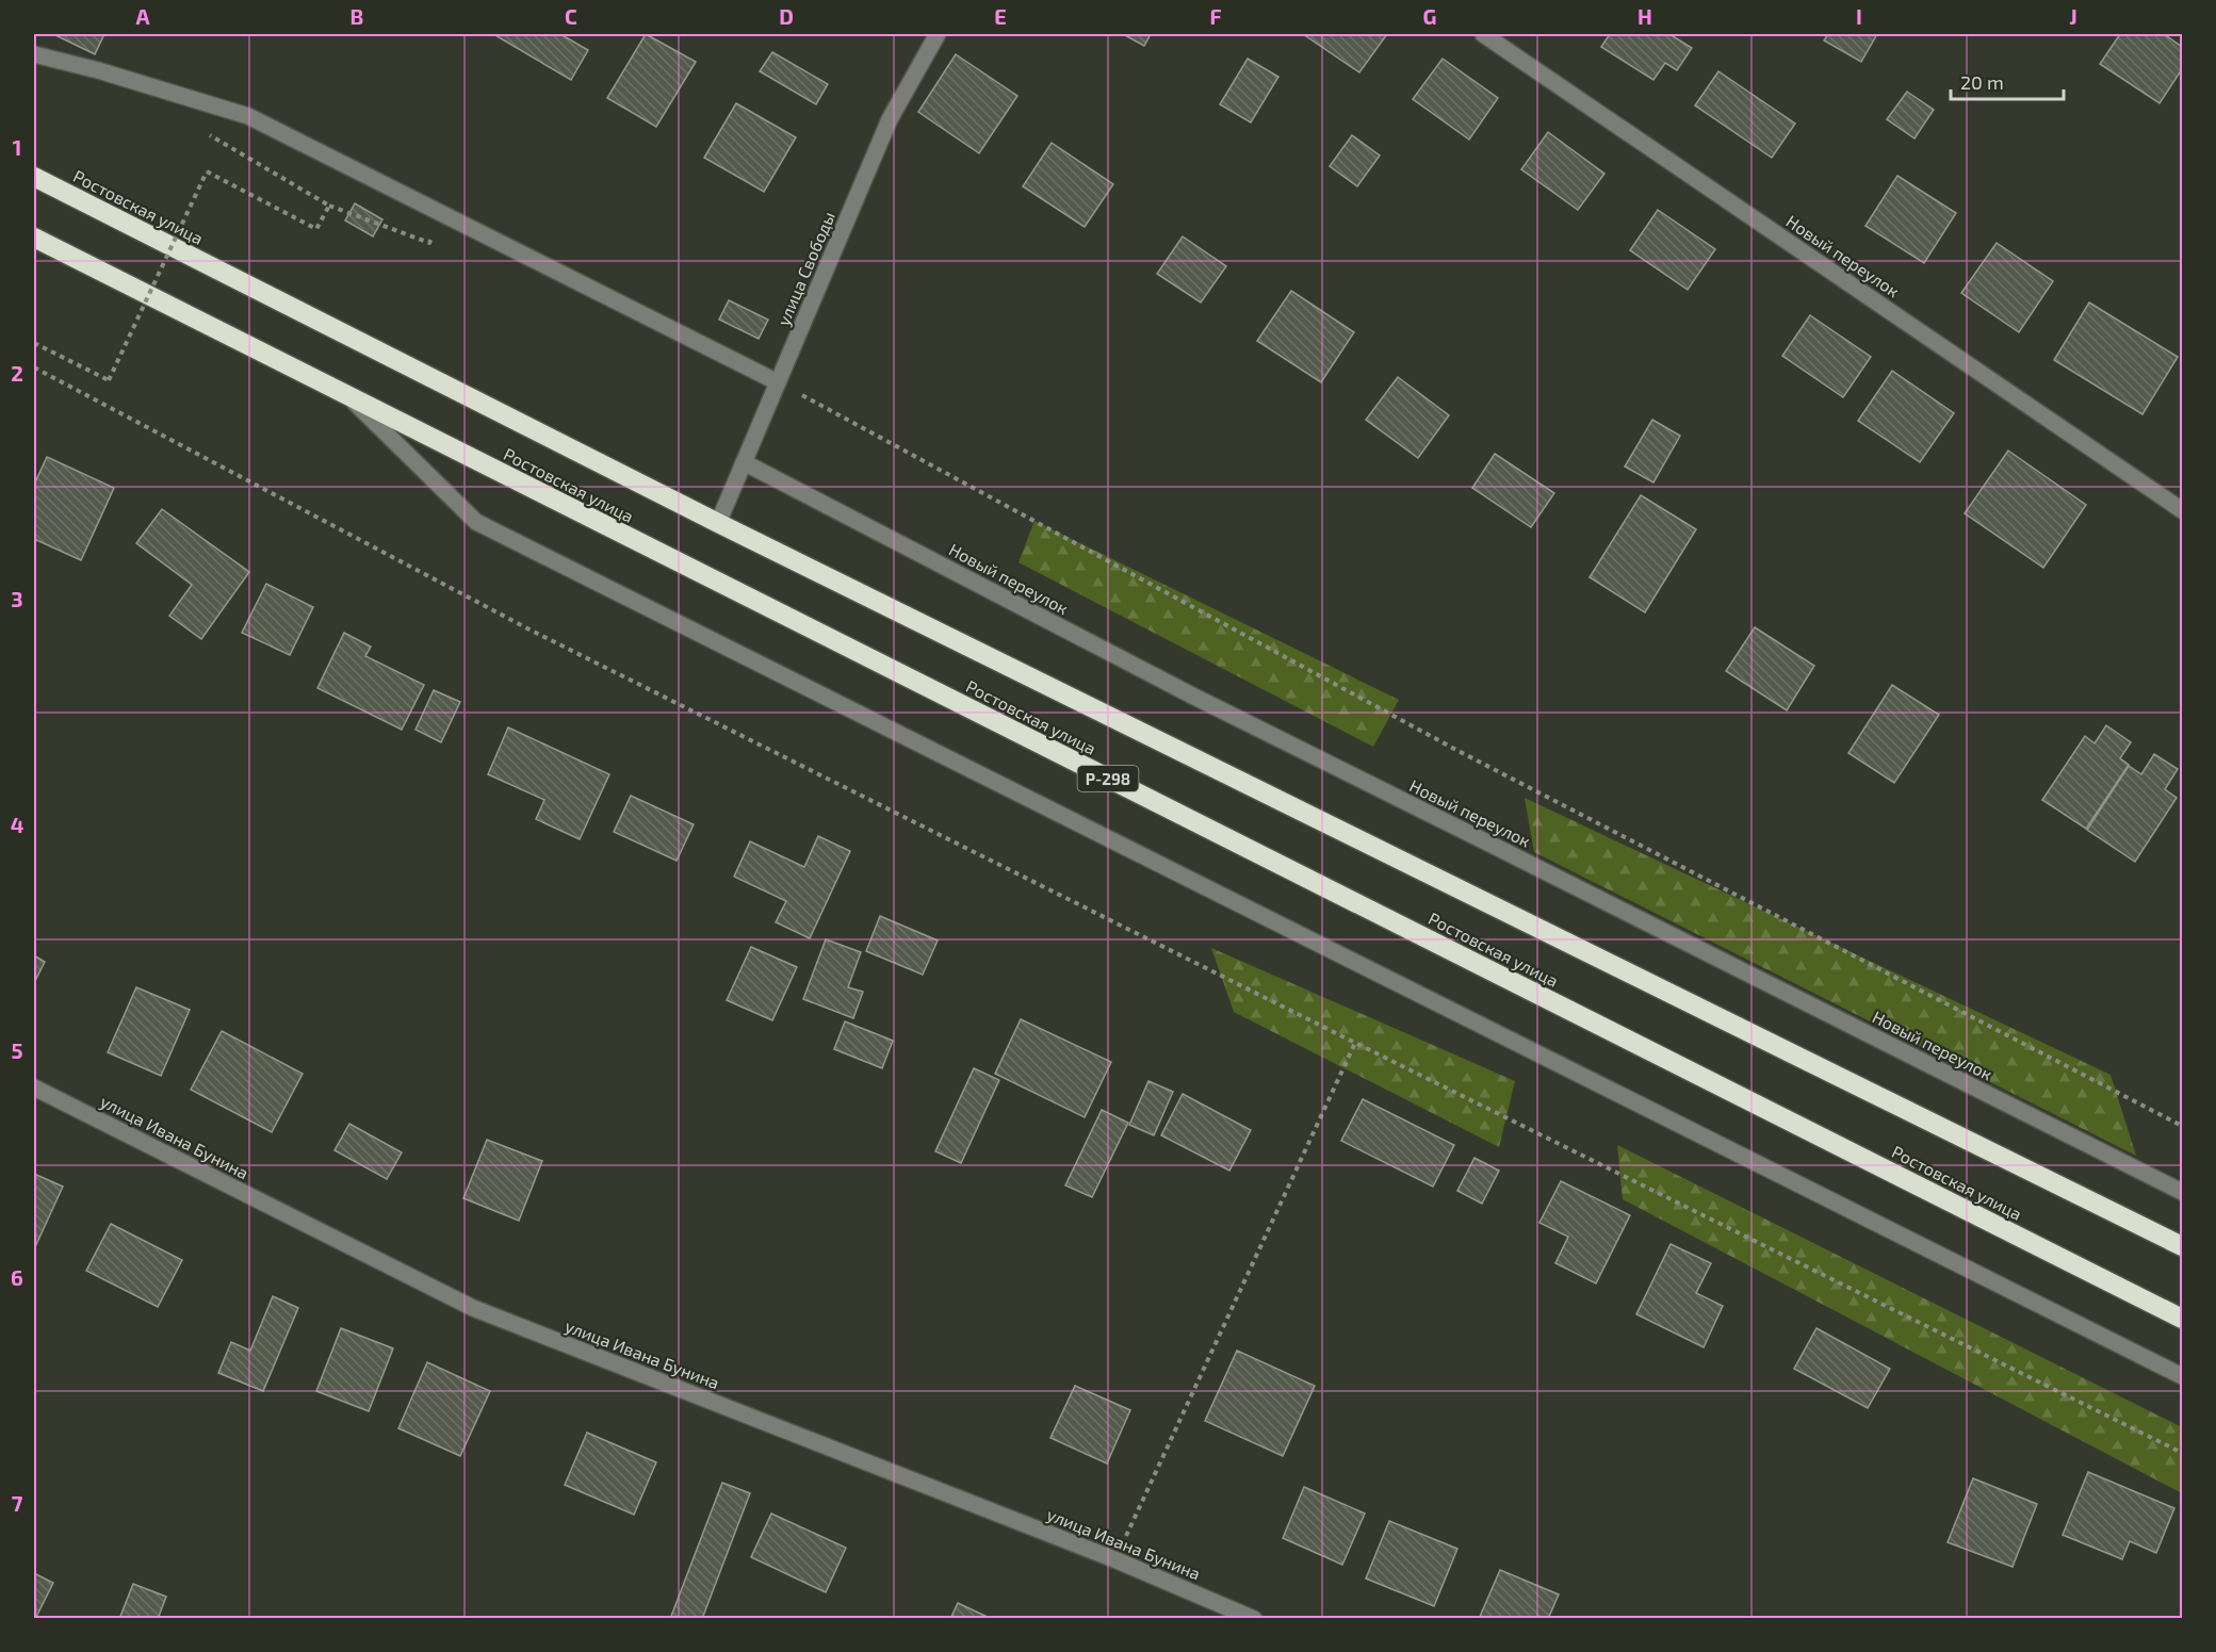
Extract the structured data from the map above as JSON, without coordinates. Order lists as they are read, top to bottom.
{
  "streets": {
    "highway": ["Ростовская улица", "Р-298"],
    "street": ["Новый переулок", "улица Свободы", "улица Ивана Бунина"]
  },
  "crossings": [
    ["Ростовская улица", "улица Свободы"],
    ["Новый переулок", "улица Свободы"]
  ],
  "scale_bar": "20 m",
  "grid": {
    "columns": [
      "A",
      "B",
      "C",
      "D",
      "E",
      "F",
      "G",
      "H",
      "I",
      "J"
    ],
    "rows": [
      "1",
      "2",
      "3",
      "4",
      "5",
      "6",
      "7"
    ]
  }
}
